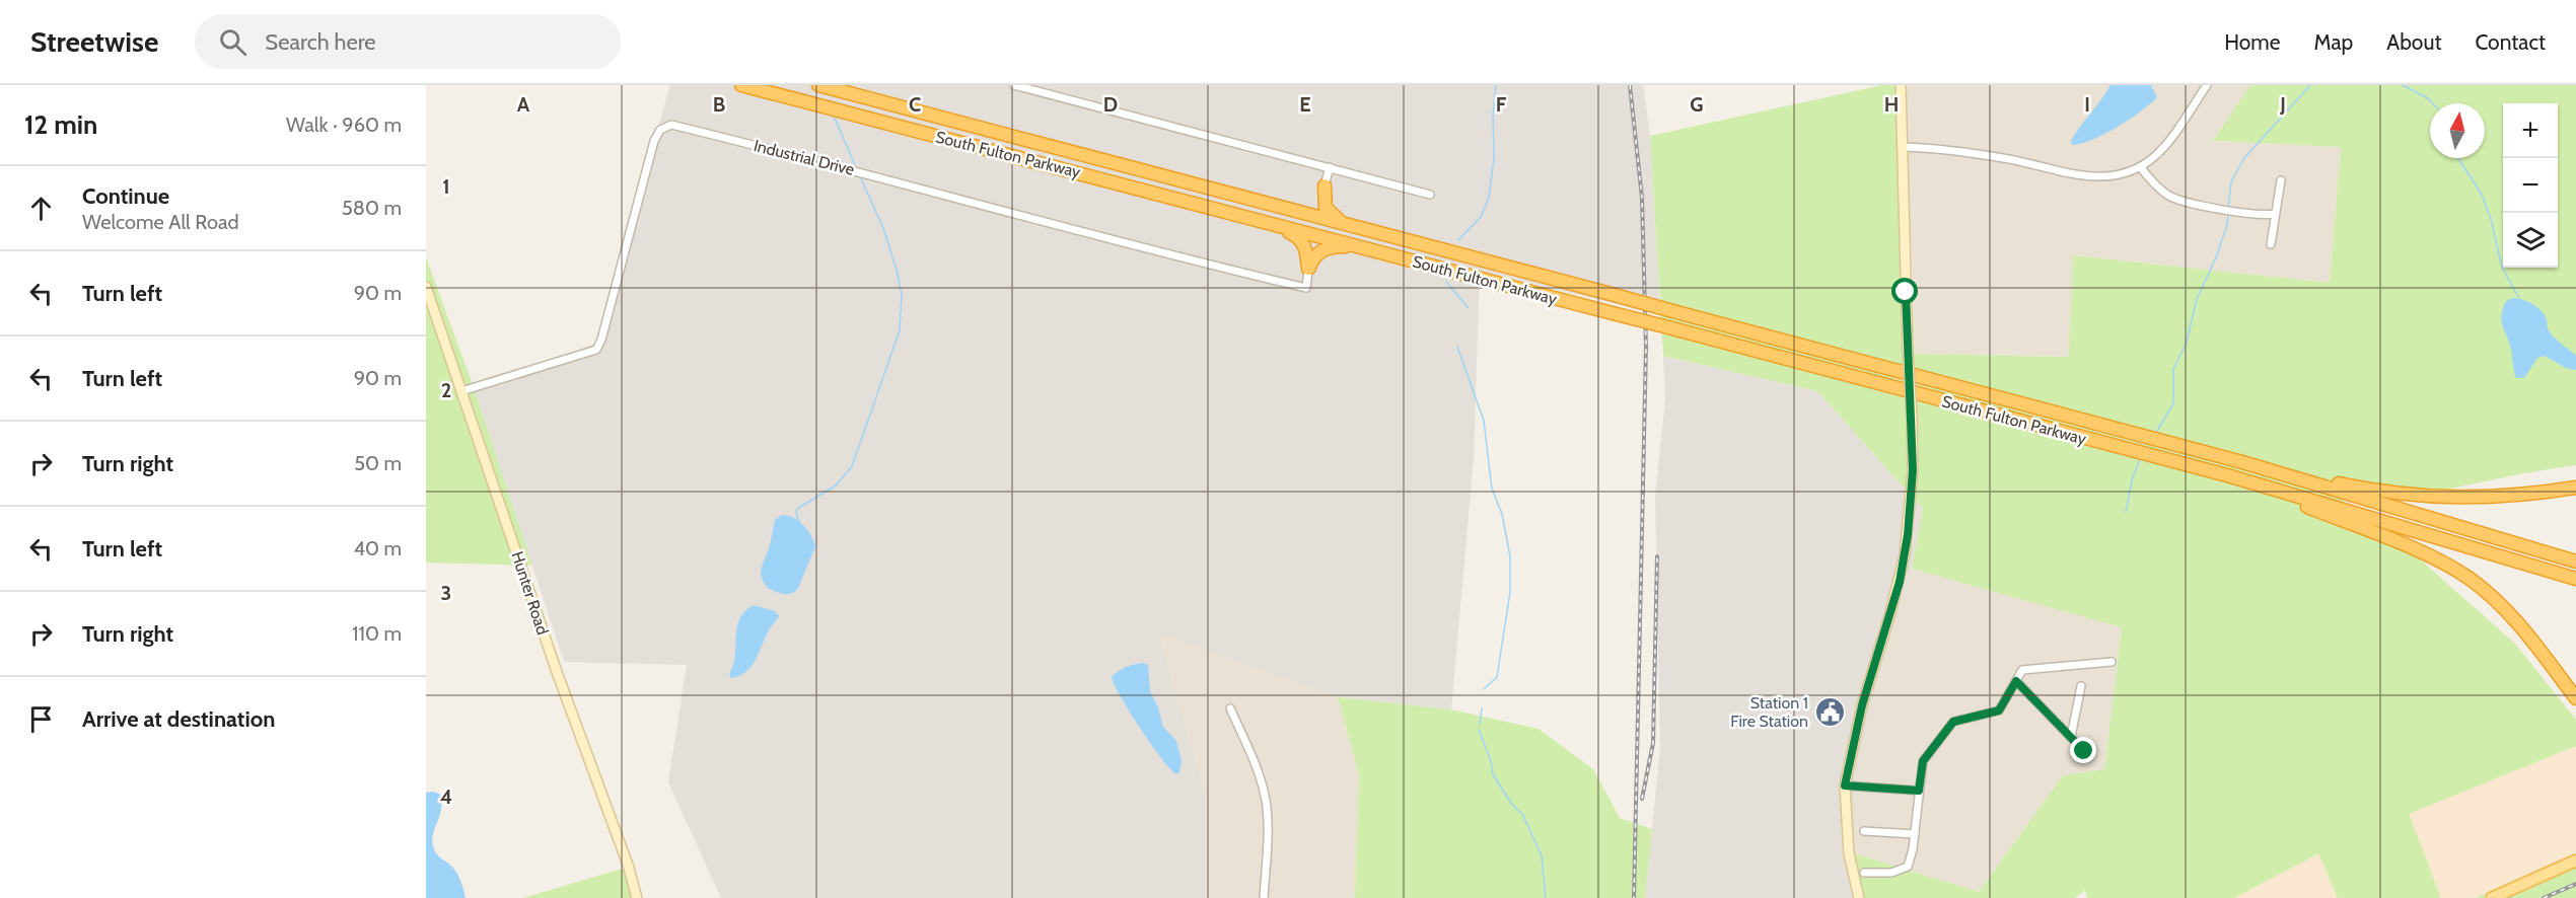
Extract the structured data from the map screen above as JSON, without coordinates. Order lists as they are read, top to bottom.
{
  "streets": {
    "highway": ["South Fulton Parkway"],
    "street": ["Industrial Drive", "Hunter Road"]
  },
  "crossings": [
    ["Industrial Drive", "Hunter Road"]
  ],
  "places": {
    "public building": ["Station 1 Fire Station"]
  },
  "north": "top",
  "page": {
    "header": "Streetwise",
    "search": "Search here",
    "nav": [
      "Home",
      "Map",
      "About",
      "Contact"
    ],
    "heading": ["12 min", "Walk · 960 m"],
    "map_buttons": ["+", "−"],
    "list": [
      ["Continue", "Welcome All Road", "580 m"],
      ["Turn left", "90 m"],
      ["Turn left", "90 m"],
      ["Turn right", "50 m"],
      ["Turn left", "40 m"],
      ["Turn right", "110 m"],
      "Arrive at destination"
    ]
  },
  "grid": {
    "columns": [
      "A",
      "B",
      "C",
      "D",
      "E",
      "F",
      "G",
      "H",
      "I",
      "J"
    ],
    "rows": [
      "1",
      "2",
      "3",
      "4"
    ]
  }
}
